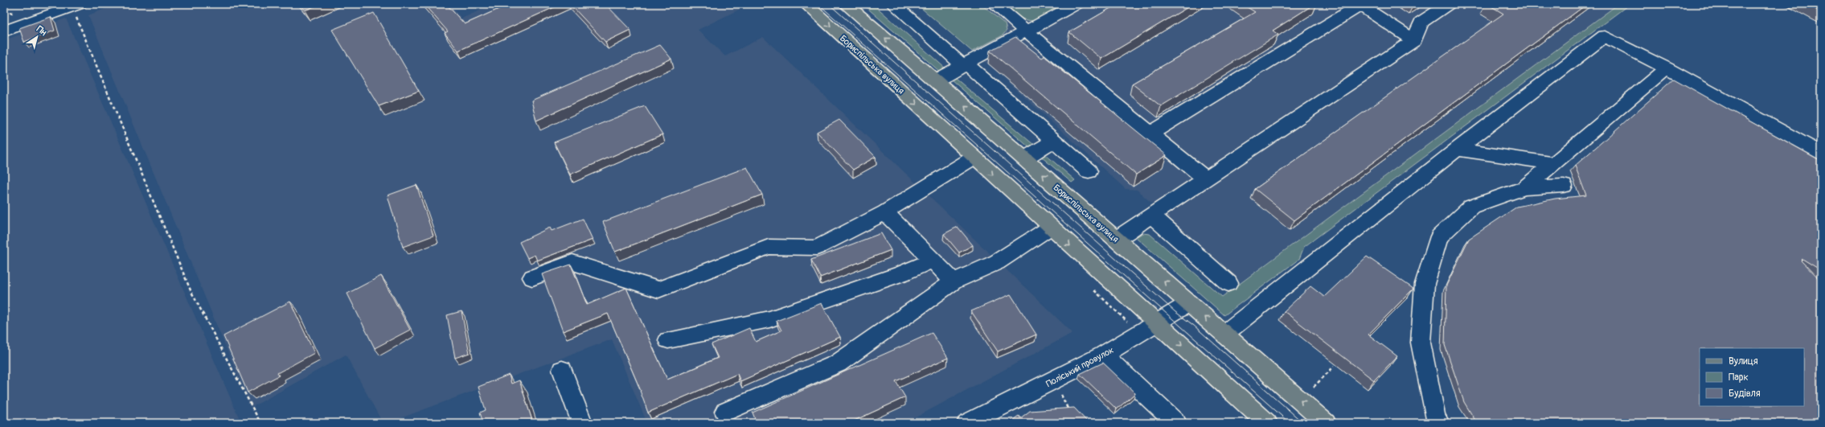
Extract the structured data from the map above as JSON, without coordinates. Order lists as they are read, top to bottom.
{
  "streets": {
    "main road": ["Бориспільська вулиця"],
    "street": ["Поліський провулок"]
  },
  "crossings": [
    ["Бориспільська вулиця", "Поліський провулок"]
  ],
  "legend": ["Вулиця", "Парк", "Будівля"],
  "north": "top right"
}
